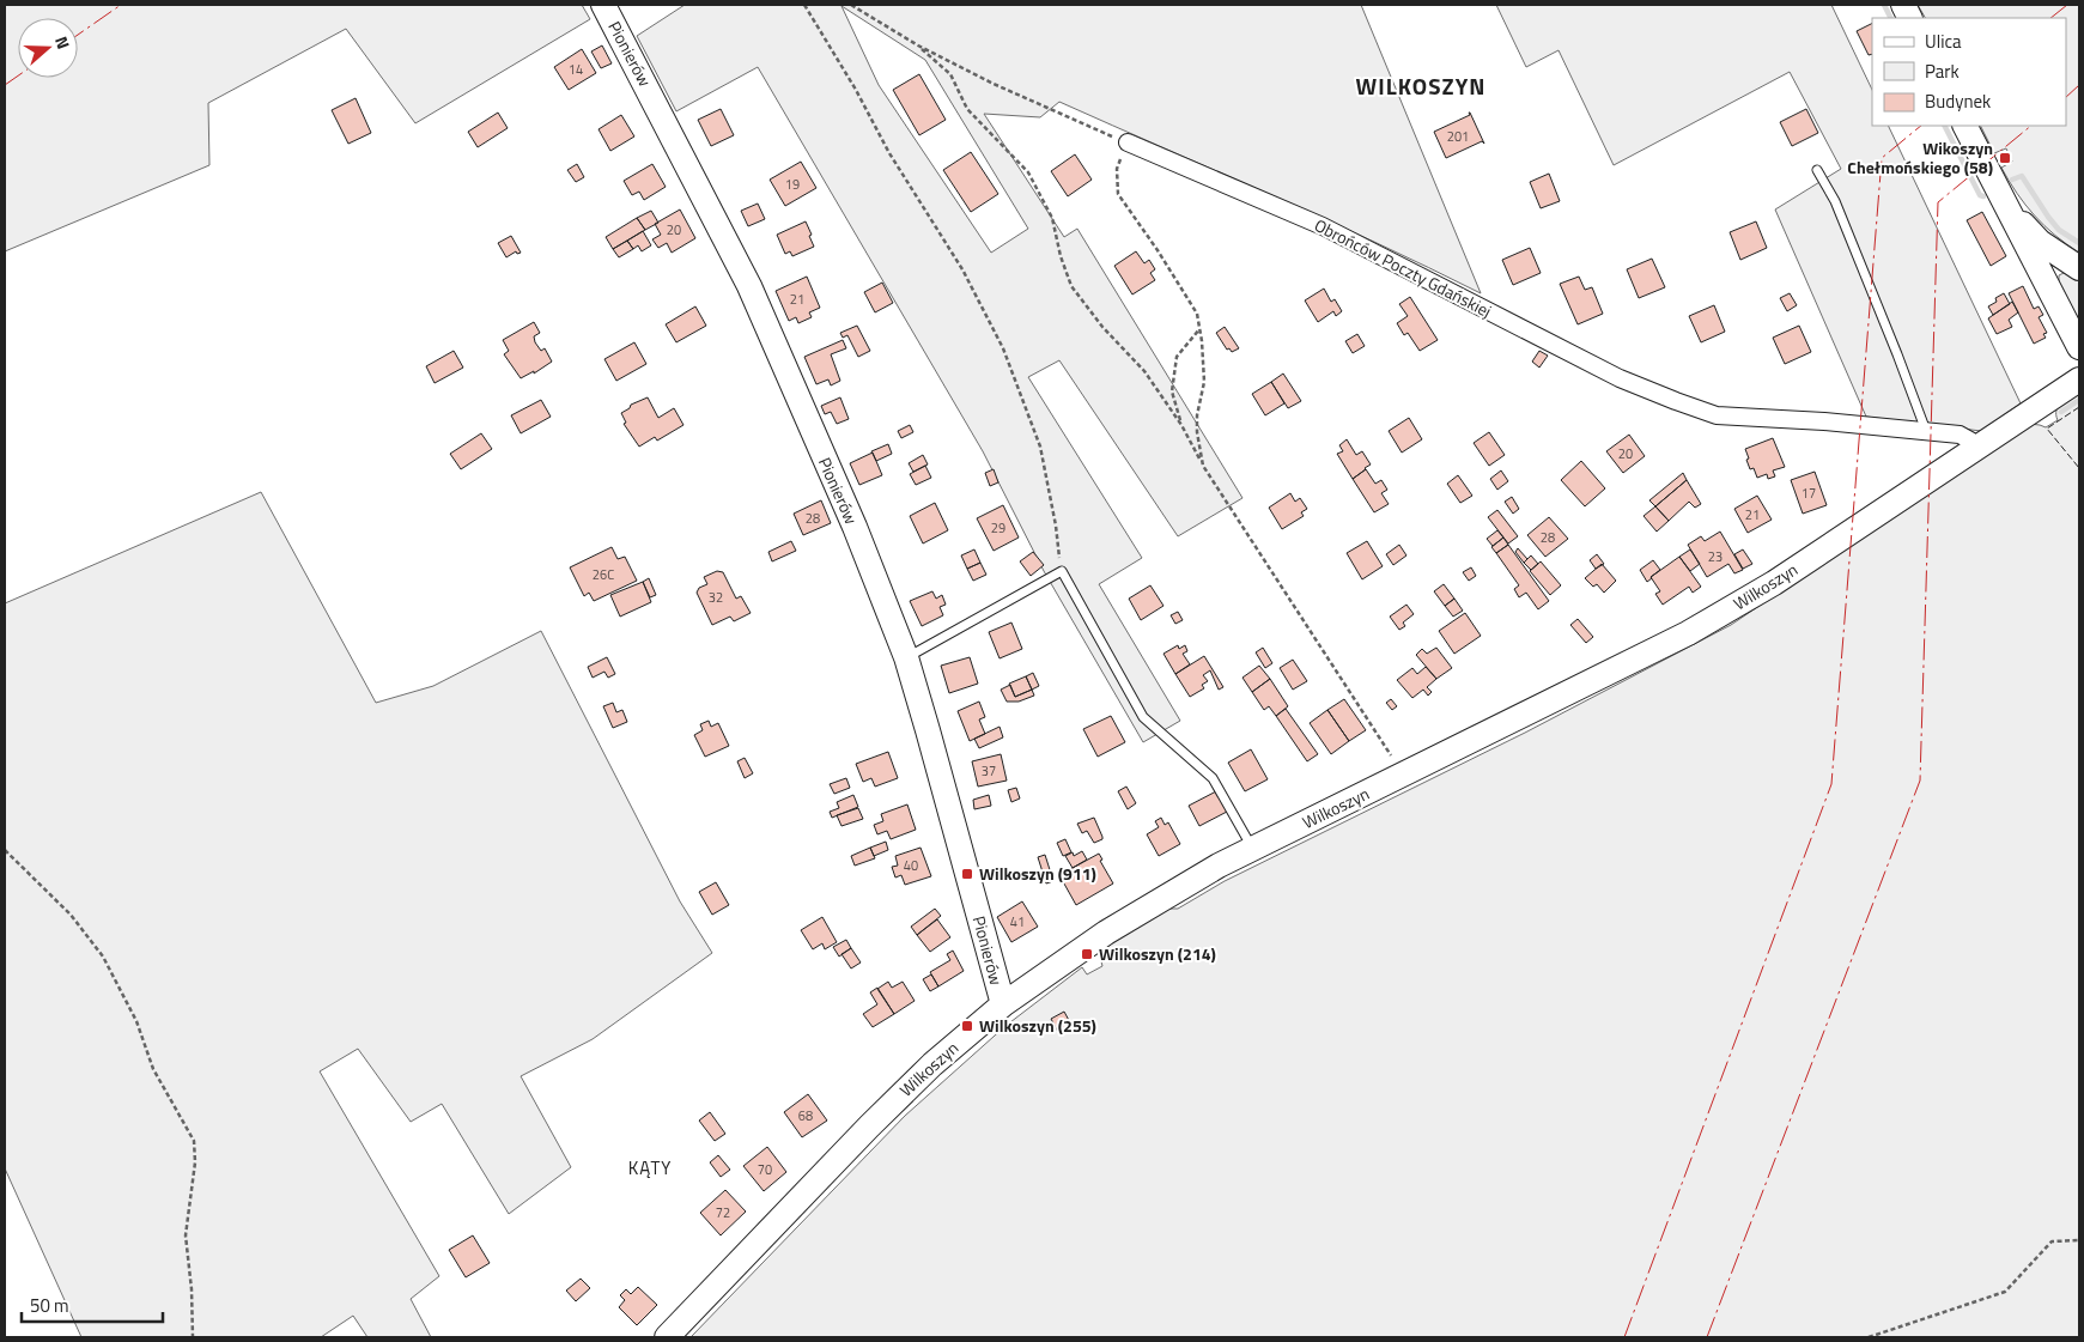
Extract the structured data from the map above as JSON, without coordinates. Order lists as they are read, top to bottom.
{
  "streets": {
    "street": ["Pionierów", "Obrońców Poczty Gdańskiej", "Wilkoszyn"]
  },
  "crossings": [
    ["Pionierów", "Wilkoszyn"],
    ["Obrońców Poczty Gdańskiej", "Wilkoszyn"]
  ],
  "districts": ["WILKOSZYN", "KĄTY"],
  "places": {
    "transit": [
      "Wikoszyn Chełmońskiego (58)",
      "Wilkoszyn (911)",
      "Wilkoszyn (214)",
      "Wilkoszyn (255)"
    ]
  },
  "house_numbers": [
    "14",
    "201",
    "19",
    "20",
    "21",
    "20",
    "17",
    "21",
    "28",
    "29",
    "28",
    "23",
    "26C",
    "32",
    "37",
    "40",
    "41",
    "68",
    "70",
    "72"
  ],
  "legend": ["Ulica", "Park", "Budynek"],
  "scale_bar": "50 m",
  "north": "right"
}
